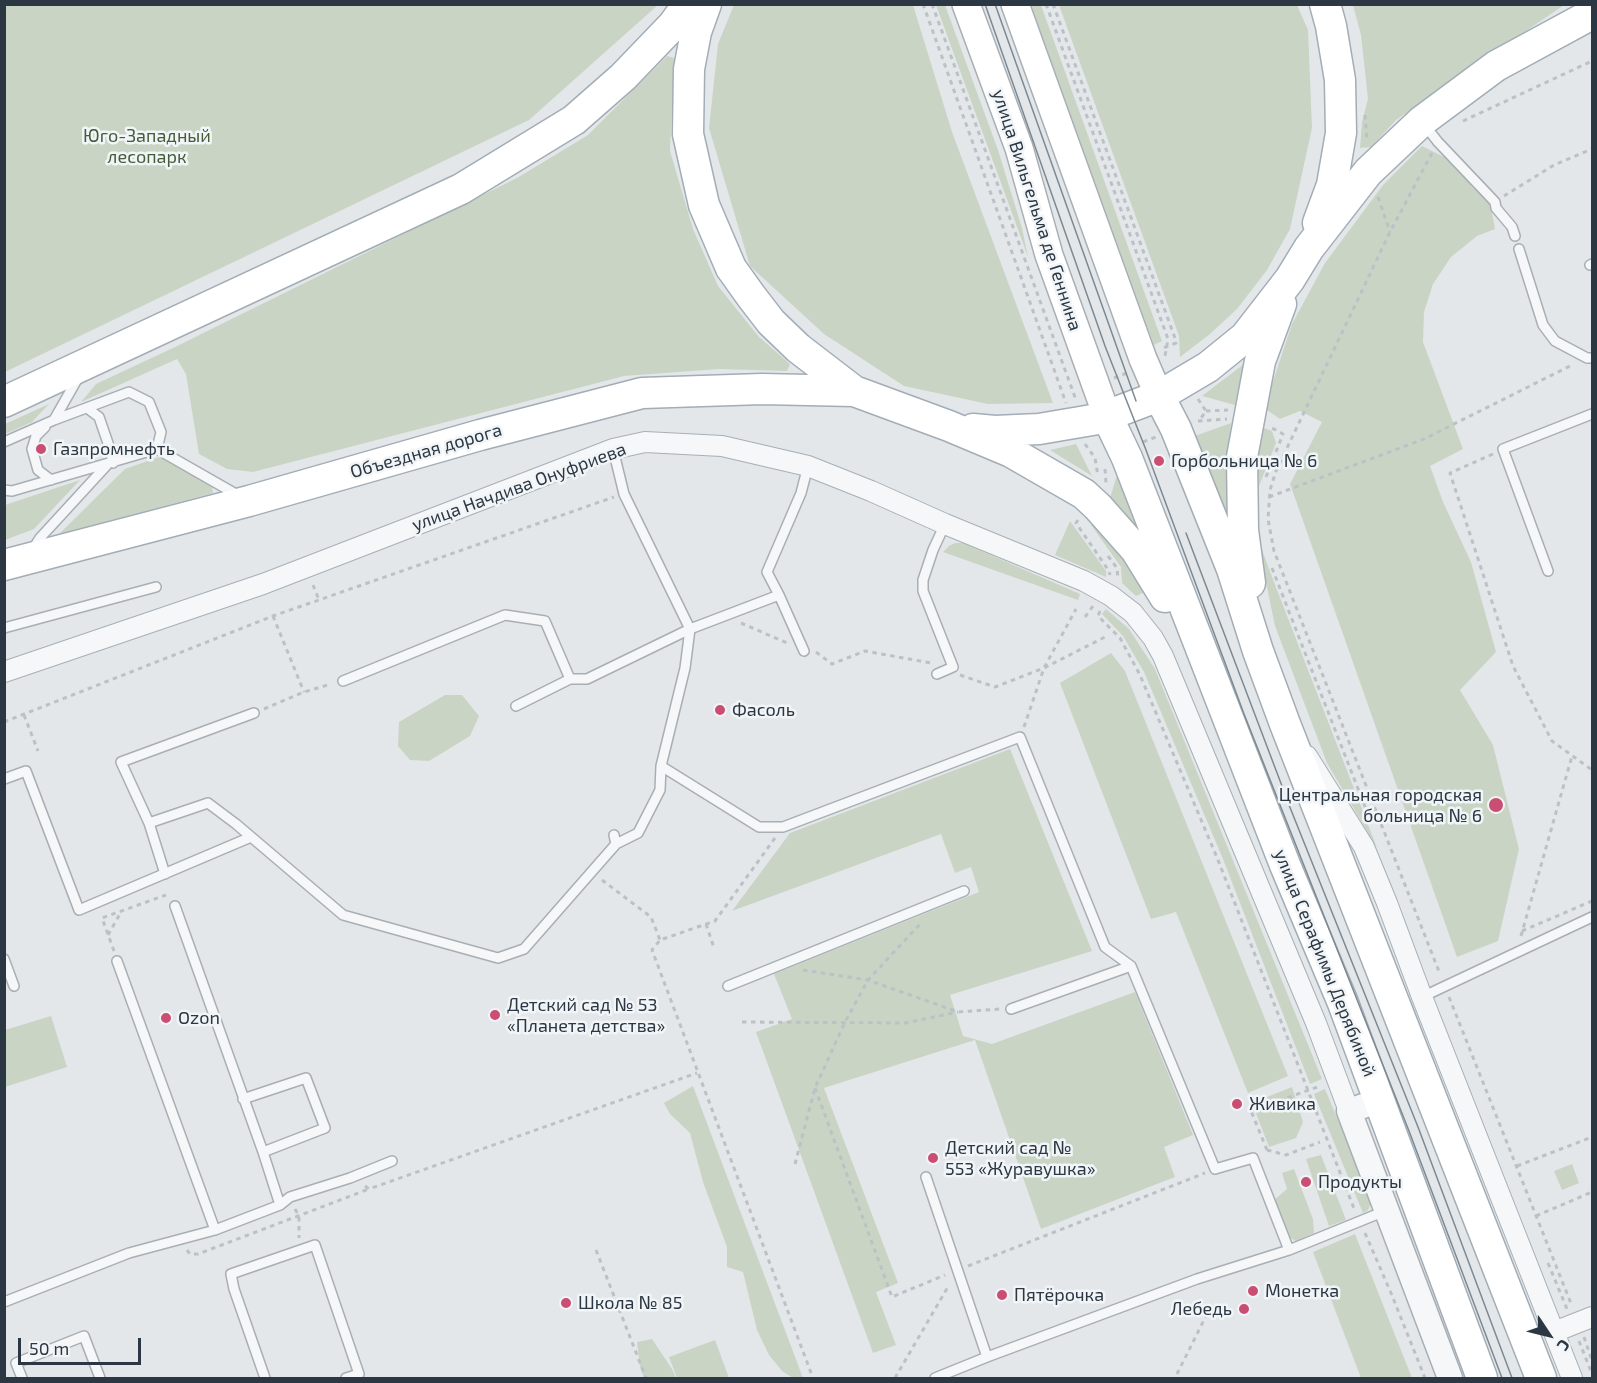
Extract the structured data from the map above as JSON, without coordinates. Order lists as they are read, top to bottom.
{
  "streets": {
    "main road": ["улица Вильгельма де Геннина", "Объездная дорога", "улица Серафимы Дерябиной"],
    "street": ["улица Начдива Онуфриева"]
  },
  "crossings": [
    ["улица Вильгельма де Геннина", "улица Серафимы Дерябиной"],
    ["улица Начдива Онуфриева", "улица Серафимы Дерябиной"]
  ],
  "parks": ["Юго-Западный лесопарк"],
  "places": [
    "Газпромнефть",
    "Горбольница № 6",
    "Фасоль",
    "Центральная городская больница № 6",
    "Детский сад № 53 «Планета детства»",
    "Ozon",
    "Живика",
    "Детский сад № 553 «Журавушка»",
    "Продукты",
    "Монетка",
    "Пятёрочка",
    "Школа № 85",
    "Лебедь"
  ],
  "scale_bar": "50 m",
  "north": "bottom right"
}
